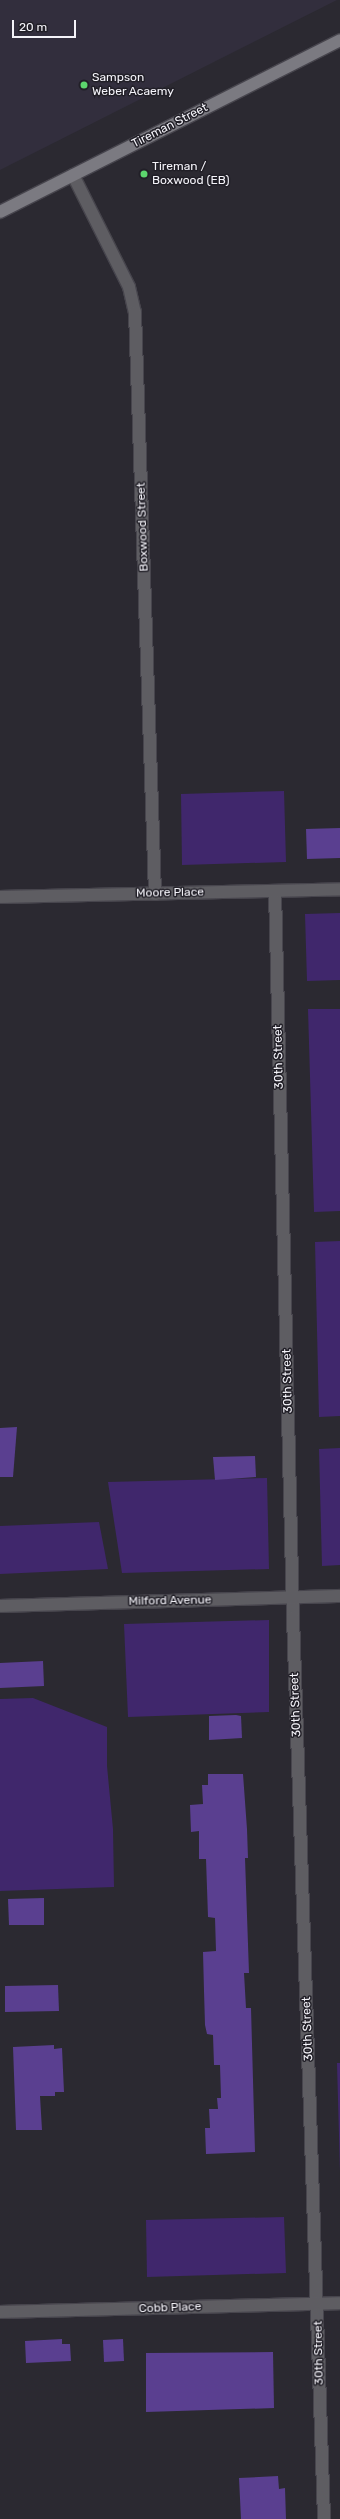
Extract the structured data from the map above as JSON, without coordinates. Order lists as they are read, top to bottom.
{
  "streets": {
    "street": [
      "Tireman Street",
      "Boxwood Street",
      "Moore Place",
      "30th Street",
      "Milford Avenue",
      "Cobb Place"
    ]
  },
  "crossings": [
    ["Tireman Street", "Boxwood Street"],
    ["Boxwood Street", "Moore Place"],
    ["Moore Place", "30th Street"],
    ["30th Street", "Milford Avenue"],
    ["30th Street", "Cobb Place"]
  ],
  "places": ["Sampson Weber Acaemy", "Tireman / Boxwood (EB)"],
  "scale_bar": "20 m"
}
